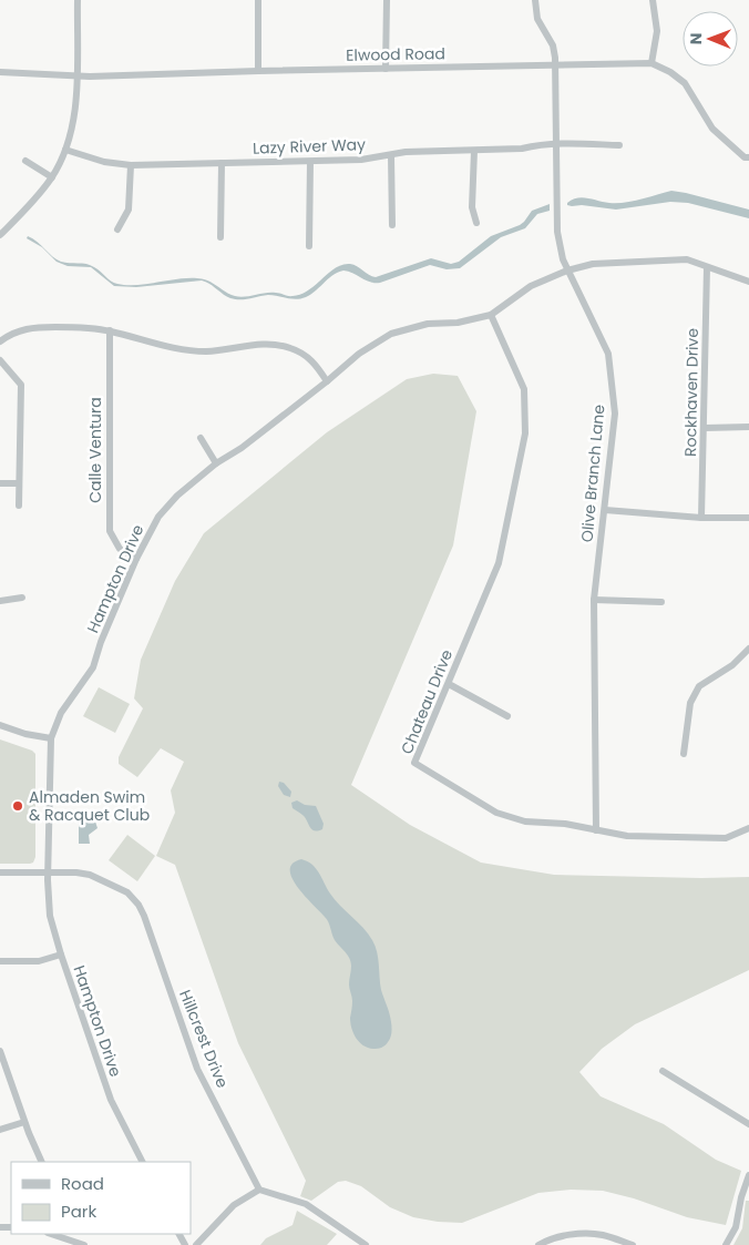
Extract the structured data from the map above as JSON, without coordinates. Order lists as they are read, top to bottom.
{
  "streets": {
    "street": [
      "Elwood Road",
      "Lazy River Way",
      "Rockhaven Drive",
      "Calle Ventura",
      "Olive Branch Lane",
      "Hampton Drive",
      "Chateau Drive",
      "Hillcrest Drive"
    ]
  },
  "crossings": [
    ["Elwood Road", "Olive Branch Lane"],
    ["Lazy River Way", "Olive Branch Lane"],
    ["Rockhaven Drive", "Hampton Drive"],
    ["Calle Ventura", "Hampton Drive"],
    ["Olive Branch Lane", "Hampton Drive"],
    ["Olive Branch Lane", "Chateau Drive"],
    ["Hampton Drive", "Chateau Drive"],
    ["Hampton Drive", "Hillcrest Drive"]
  ],
  "places": ["Almaden Swim & Racquet Club"],
  "legend": ["Road", "Park"],
  "north": "left"
}
